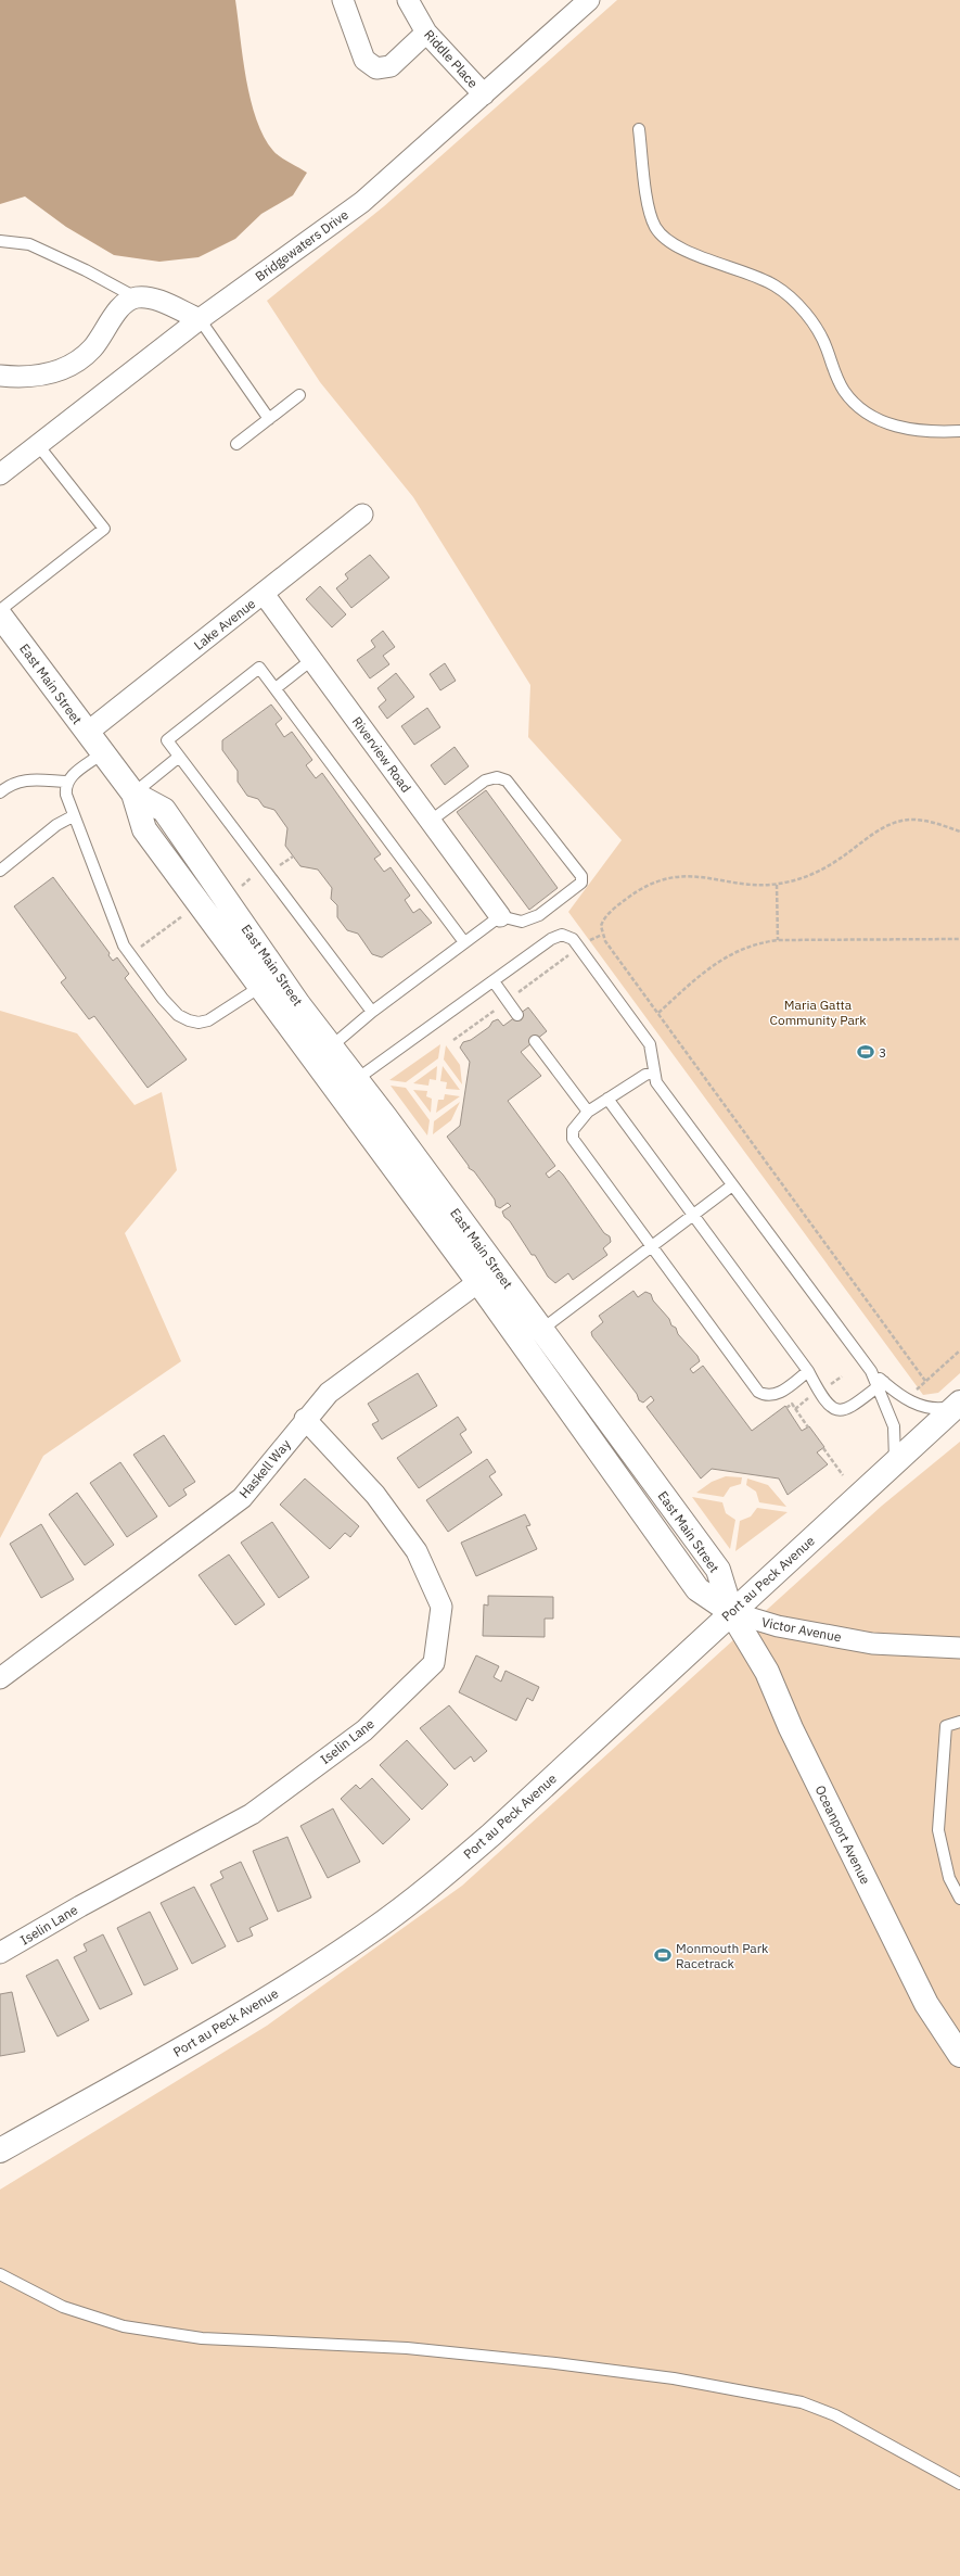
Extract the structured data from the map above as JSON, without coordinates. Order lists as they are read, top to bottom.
{
  "streets": {
    "main road": ["East Main Street", "Port au Peck Avenue", "Oceanport Avenue"],
    "street": [
      "Riddle Place",
      "Bridgewaters Drive",
      "Lake Avenue",
      "Riverview Road",
      "Haskell Way",
      "Victor Avenue",
      "Iselin Lane"
    ]
  },
  "crossings": [
    ["Riddle Place", "Bridgewaters Drive"],
    ["Lake Avenue", "East Main Street"],
    ["Lake Avenue", "Riverview Road"],
    ["East Main Street", "Haskell Way"],
    ["East Main Street", "Port au Peck Avenue"],
    ["East Main Street", "Victor Avenue"],
    ["East Main Street", "Oceanport Avenue"],
    ["Haskell Way", "Iselin Lane"],
    ["Port au Peck Avenue", "Victor Avenue"],
    ["Port au Peck Avenue", "Oceanport Avenue"],
    ["Victor Avenue", "Oceanport Avenue"]
  ],
  "parks": ["Maria Gatta Community Park"],
  "places": {
    "sports": ["3", "Monmouth Park Racetrack"]
  }
}
